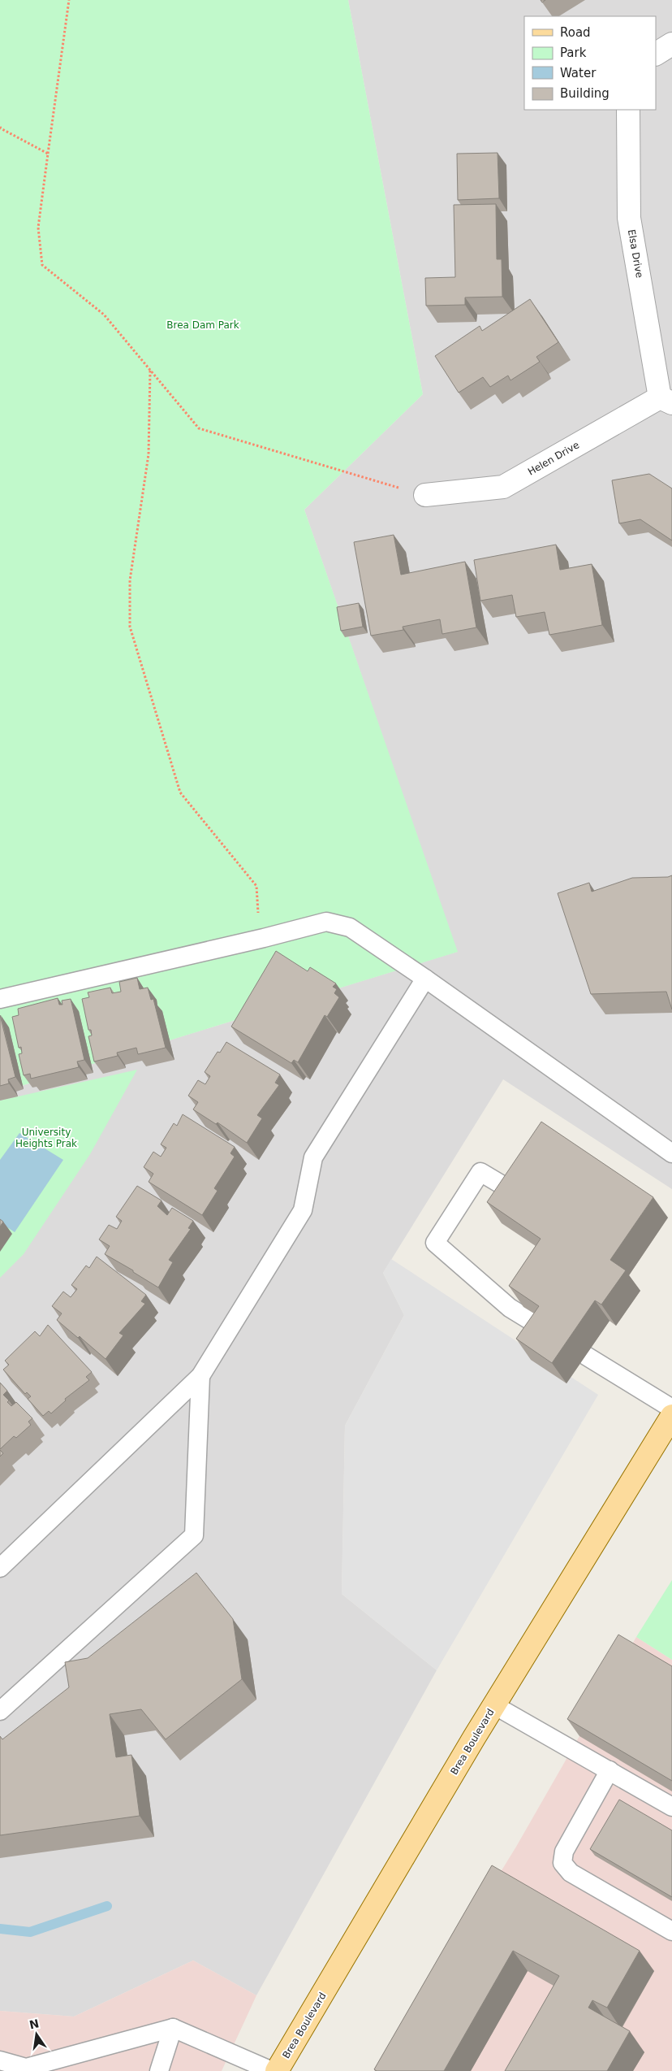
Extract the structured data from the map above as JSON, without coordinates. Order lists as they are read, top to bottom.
{
  "streets": {
    "main road": ["Brea Boulevard"],
    "street": ["Elsa Drive", "Helen Drive"]
  },
  "crossings": [
    ["Elsa Drive", "Helen Drive"]
  ],
  "parks": ["Brea Dam Park", "University Heights Prak"],
  "legend": [
    "Road",
    "Park",
    "Water",
    "Building"
  ],
  "north": "top"
}
